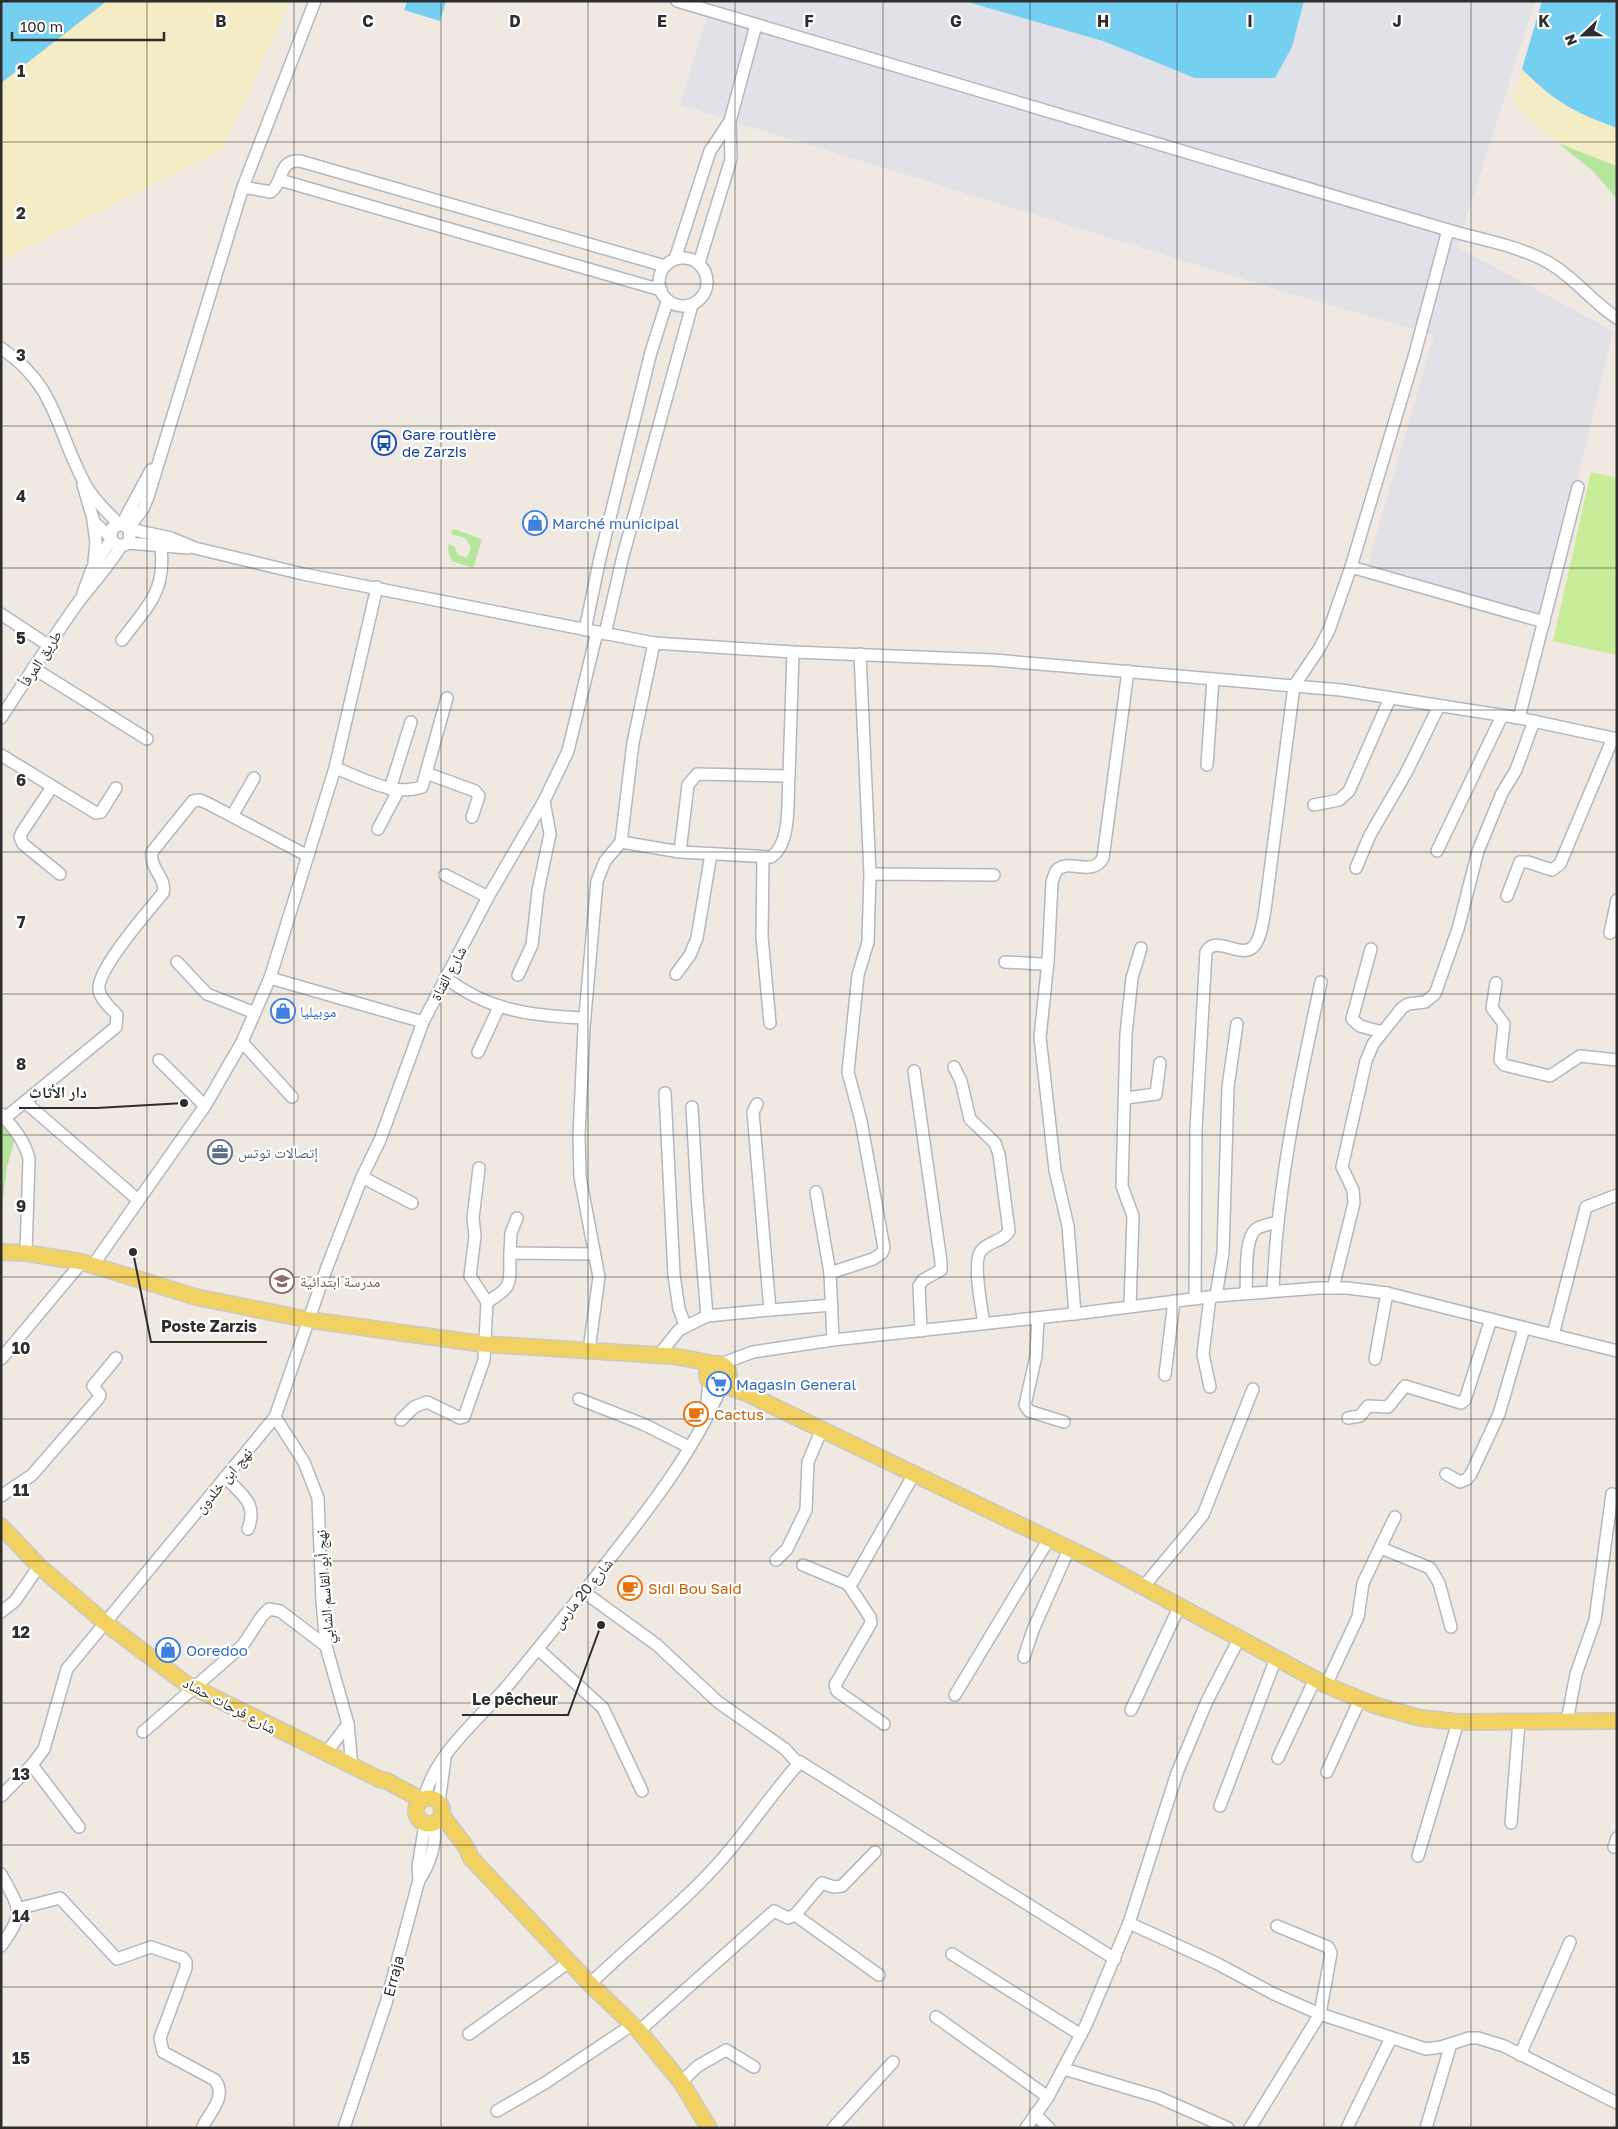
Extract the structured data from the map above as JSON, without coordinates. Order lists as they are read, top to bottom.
{
  "streets": {
    "main road": ["شارع فرحات حشاد"],
    "street": [
      "طريق المرفأ",
      "شارع القناة",
      "نهج ابن خلدون",
      "نهج أبو القاسم الشابي",
      "شارع 20 مارس",
      "Erraja"
    ]
  },
  "crossings": [
    ["شارع القناة", "نهج ابن خلدون"],
    ["نهج ابن خلدون", "نهج أبو القاسم الشابي"],
    ["نهج ابن خلدون", "شارع فرحات حشاد"],
    ["نهج أبو القاسم الشابي", "شارع فرحات حشاد"],
    ["شارع 20 مارس", "شارع فرحات حشاد"],
    ["شارع 20 مارس", "Erraja"],
    ["شارع فرحات حشاد", "Erraja"]
  ],
  "places": {
    "bus stop": ["Gare routière de Zarzis"],
    "shop": ["Marché municipal", "موبيليا", "Ooredoo"],
    "other": ["دار الأثاث", "Poste Zarzis", "Le pêcheur"],
    "office": ["إتصالات توتس"],
    "school or university": ["مدرسة ابتدائية"],
    "supermarket": ["Magasin General"],
    "cafe": ["Cactus", "Sidi Bou Said"]
  },
  "scale_bar": "100 m",
  "north": "left",
  "grid": {
    "columns": [
      "B",
      "C",
      "D",
      "E",
      "F",
      "G",
      "H",
      "I",
      "J",
      "K"
    ],
    "rows": [
      "1",
      "2",
      "3",
      "4",
      "5",
      "6",
      "7",
      "8",
      "9",
      "10",
      "11",
      "12",
      "13",
      "14",
      "15"
    ]
  }
}
